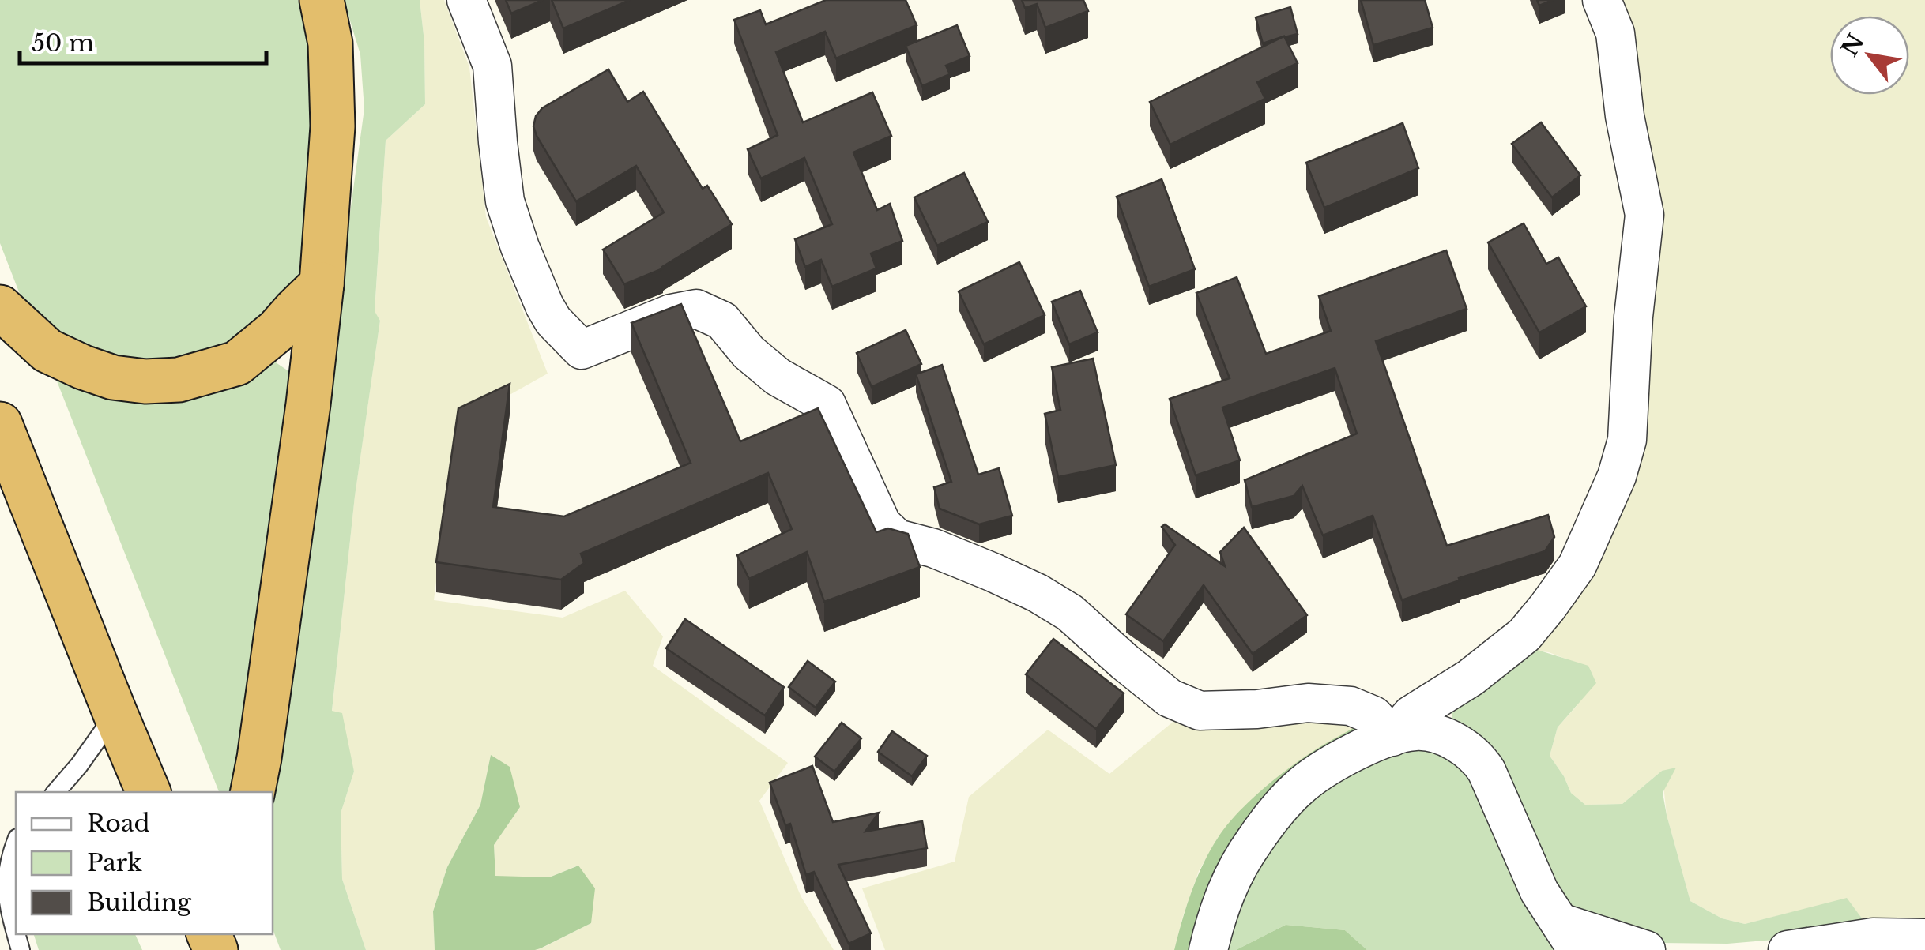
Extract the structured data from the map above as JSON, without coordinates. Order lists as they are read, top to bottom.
{
  "legend": ["Road", "Park", "Building"],
  "scale_bar": "50 m",
  "north": "top left"
}
